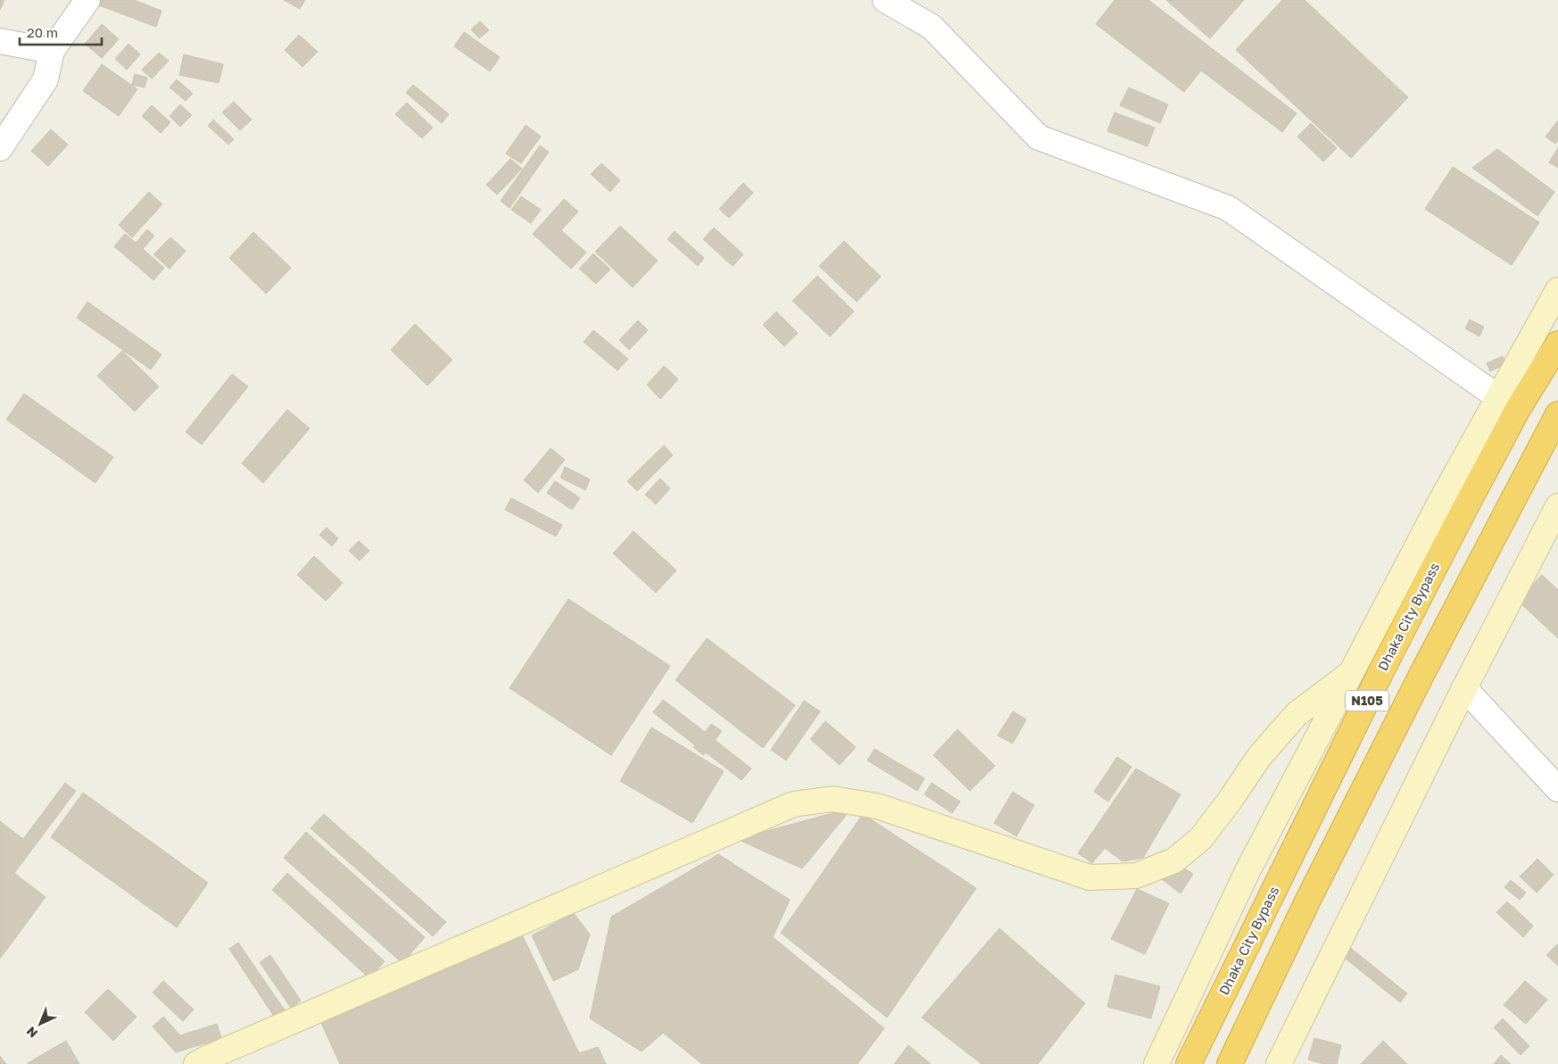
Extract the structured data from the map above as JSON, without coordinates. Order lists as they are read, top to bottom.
{
  "streets": {
    "highway": ["Dhaka City Bypass", "N105"]
  },
  "scale_bar": "20 m",
  "north": "bottom left"
}
